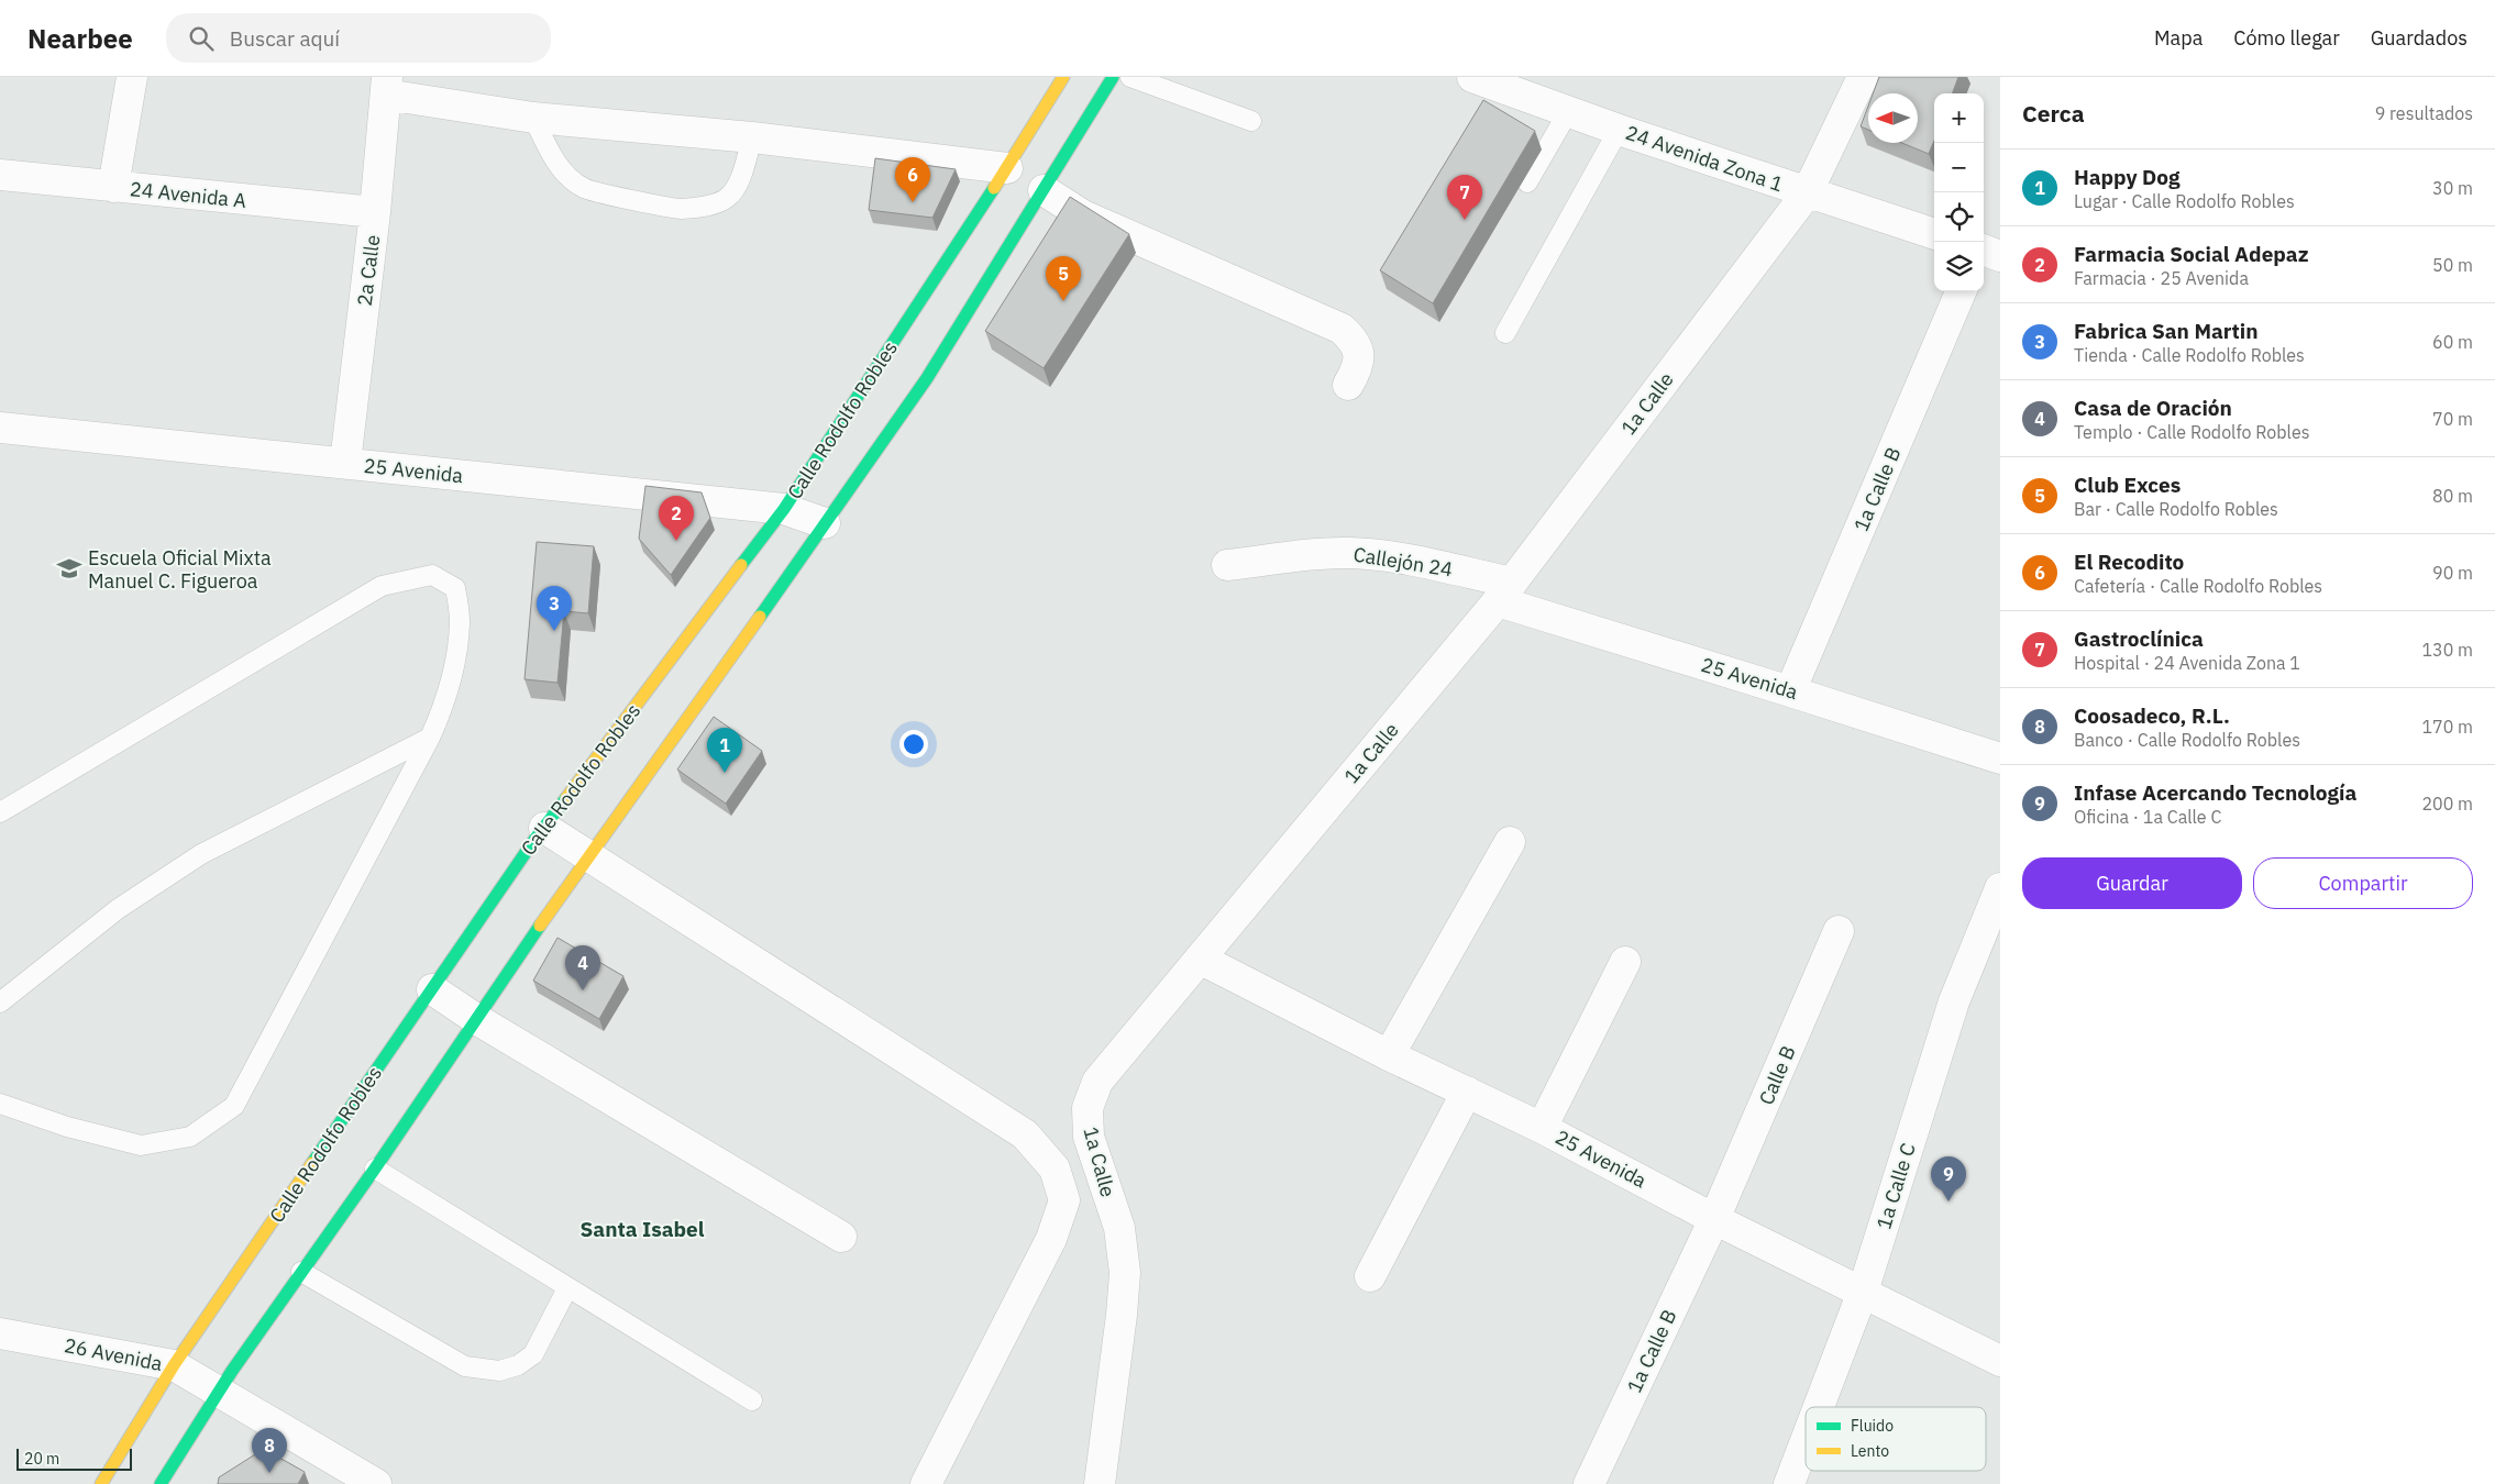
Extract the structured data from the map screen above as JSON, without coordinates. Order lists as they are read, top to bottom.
{
  "streets": {
    "main road": ["Calle Rodolfo Robles"],
    "street": [
      "24 Avenida Zona 1",
      "24 Avenida A",
      "2a Calle",
      "1a Calle",
      "25 Avenida",
      "1a Calle B",
      "Callejón 24",
      "Calle B",
      "1a Calle C",
      "26 Avenida"
    ]
  },
  "crossings": [
    ["24 Avenida Zona 1", "1a Calle"],
    ["24 Avenida A", "2a Calle"],
    ["2a Calle", "25 Avenida"],
    ["1a Calle", "25 Avenida"],
    ["1a Calle", "Callejón 24"],
    ["Calle Rodolfo Robles", "25 Avenida"],
    ["Calle Rodolfo Robles", "26 Avenida"],
    ["25 Avenida", "1a Calle B"],
    ["25 Avenida", "Callejón 24"],
    ["25 Avenida", "Calle B"],
    ["25 Avenida", "1a Calle C"],
    ["1a Calle B", "Calle B"]
  ],
  "districts": ["Santa Isabel"],
  "places": {
    "school or university": ["Escuela Oficial Mixta Manuel C. Figueroa"]
  },
  "legend": ["Fluido", "Lento"],
  "scale_bar": "20 m",
  "north": "left",
  "page": {
    "header": "Nearbee",
    "search": "Buscar aquí",
    "nav": ["Mapa", "Cómo llegar", "Guardados"],
    "heading": ["Cerca", "9 resultados"],
    "map_buttons": ["+", "−"],
    "list": [
      {
        "mark": "1",
        "name": "Happy Dog",
        "note": "Lugar · Calle Rodolfo Robles",
        "value": "30 m"
      },
      {
        "mark": "2",
        "name": "Farmacia Social Adepaz",
        "note": "Farmacia · 25 Avenida",
        "value": "50 m"
      },
      {
        "mark": "3",
        "name": "Fabrica San Martin",
        "note": "Tienda · Calle Rodolfo Robles",
        "value": "60 m"
      },
      {
        "mark": "4",
        "name": "Casa de Oración",
        "note": "Templo · Calle Rodolfo Robles",
        "value": "70 m"
      },
      {
        "mark": "5",
        "name": "Club Exces",
        "note": "Bar · Calle Rodolfo Robles",
        "value": "80 m"
      },
      {
        "mark": "6",
        "name": "El Recodito",
        "note": "Cafetería · Calle Rodolfo Robles",
        "value": "90 m"
      },
      {
        "mark": "7",
        "name": "Gastroclínica",
        "note": "Hospital · 24 Avenida Zona 1",
        "value": "130 m"
      },
      {
        "mark": "8",
        "name": "Coosadeco, R.L.",
        "note": "Banco · Calle Rodolfo Robles",
        "value": "170 m"
      },
      {
        "mark": "9",
        "name": "Infase Acercando Tecnología",
        "note": "Oficina · 1a Calle C",
        "value": "200 m"
      }
    ],
    "pins": [
      "6",
      "7",
      "5",
      "2",
      "3",
      "1",
      "4",
      "9",
      "8"
    ],
    "buttons": ["Guardar", "Compartir"],
    "scale": "20 m"
  }
}
